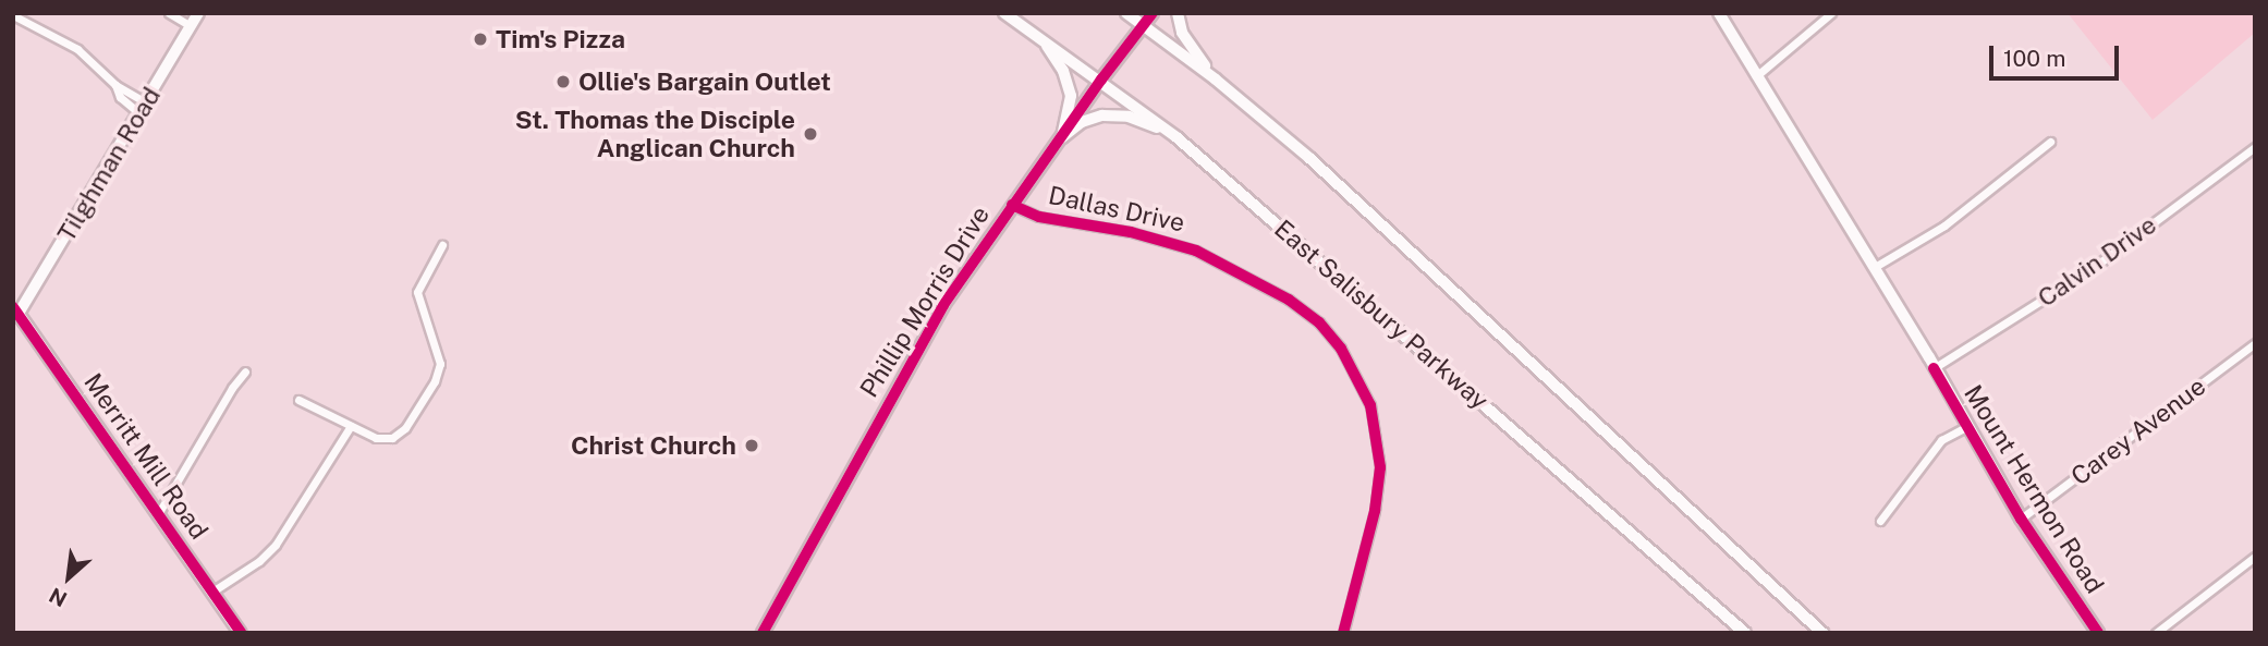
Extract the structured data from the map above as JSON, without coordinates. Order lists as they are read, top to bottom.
{
  "streets": {
    "main road": [
      "Tilghman Road",
      "Phillip Morris Drive",
      "East Salisbury Parkway",
      "Merritt Mill Road",
      "Mount Hermon Road"
    ],
    "street": ["Dallas Drive", "Calvin Drive", "Carey Avenue"]
  },
  "crossings": [
    ["Tilghman Road", "Merritt Mill Road"],
    ["Dallas Drive", "Phillip Morris Drive"],
    ["Calvin Drive", "Mount Hermon Road"],
    ["Phillip Morris Drive", "East Salisbury Parkway"],
    ["Carey Avenue", "Mount Hermon Road"]
  ],
  "places": [
    "Tim's Pizza",
    "Ollie's Bargain Outlet",
    "St. Thomas the Disciple Anglican Church",
    "Christ Church"
  ],
  "scale_bar": "100 m",
  "north": "bottom left"
}
